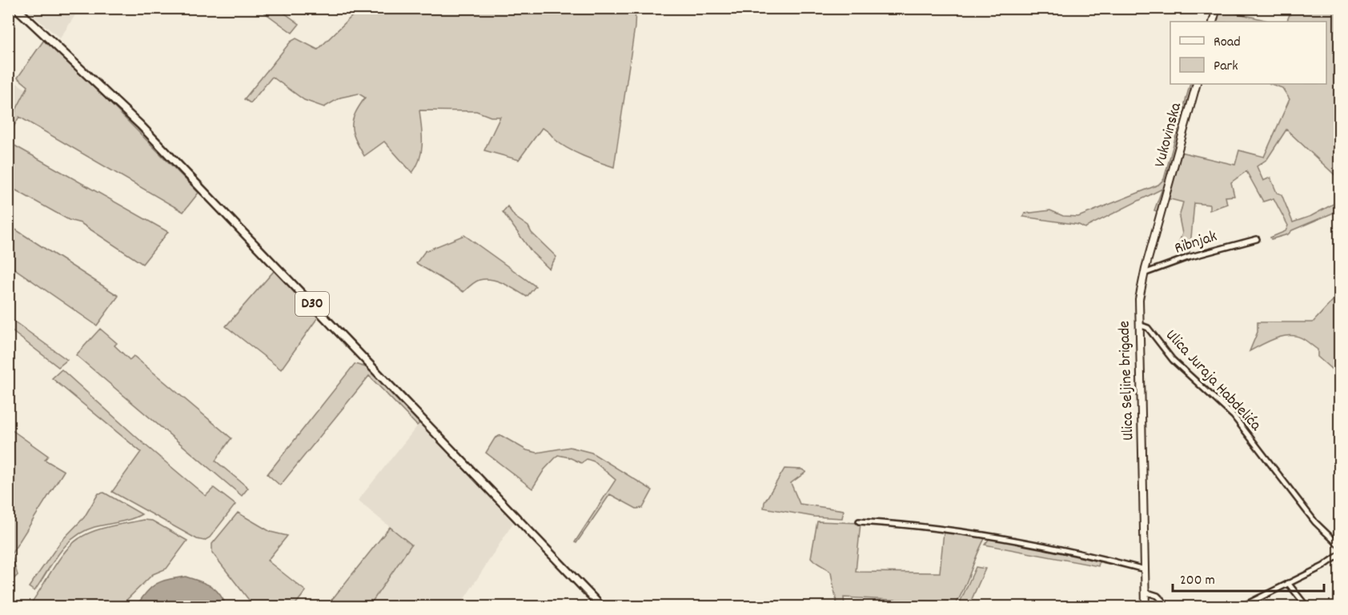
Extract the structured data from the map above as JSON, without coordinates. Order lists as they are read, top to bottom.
{
  "streets": {
    "main road": ["Vukovinska", "D30", "Ulica Seljine brigade"],
    "street": ["Ribnjak", "Ulica Juraja Habdelića"]
  },
  "crossings": [
    ["Vukovinska", "Ulica Seljine brigade"],
    ["Ribnjak", "Ulica Seljine brigade"],
    ["Ulica Seljine brigade", "Ulica Juraja Habdelića"]
  ],
  "legend": ["Road", "Park"],
  "scale_bar": "200 m"
}
